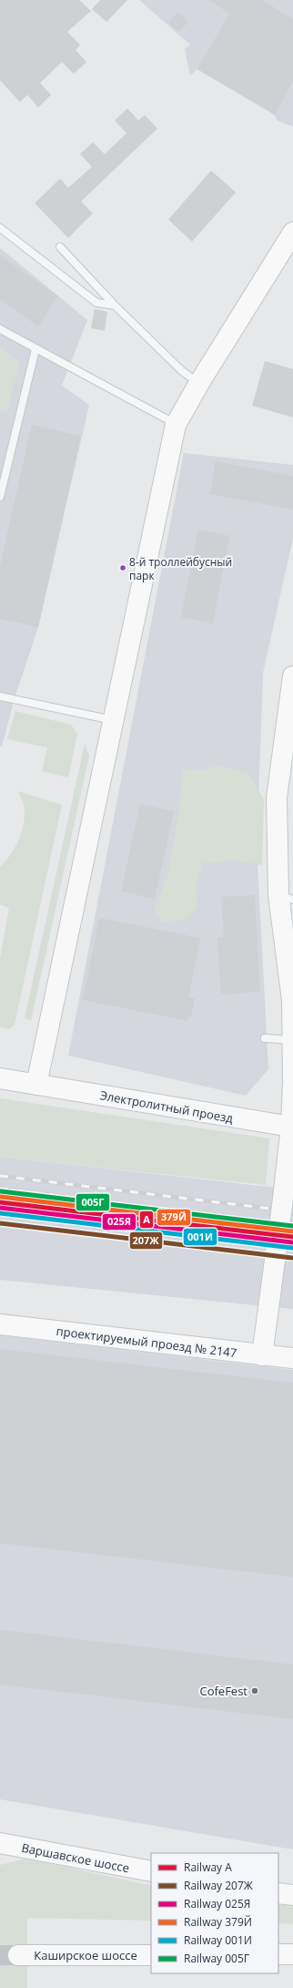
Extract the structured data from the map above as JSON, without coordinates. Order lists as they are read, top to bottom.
{
  "streets": {
    "street": [
      "Электролитный проезд",
      "проектируемый проезд № 2147",
      "Варшавское шоссе",
      "Каширское шоссе"
    ]
  },
  "places": ["8-й троллейбусный парк", "CofeFest"],
  "lines": [
    "rail line 005Г",
    "rail line 379Й",
    "rail line A",
    "rail line 025Я",
    "rail line 001И",
    "rail line 207Ж"
  ],
  "legend": [
    "Railway A",
    "Railway 207Ж",
    "Railway 025Я",
    "Railway 379Й",
    "Railway 001И",
    "Railway 005Г"
  ]
}
